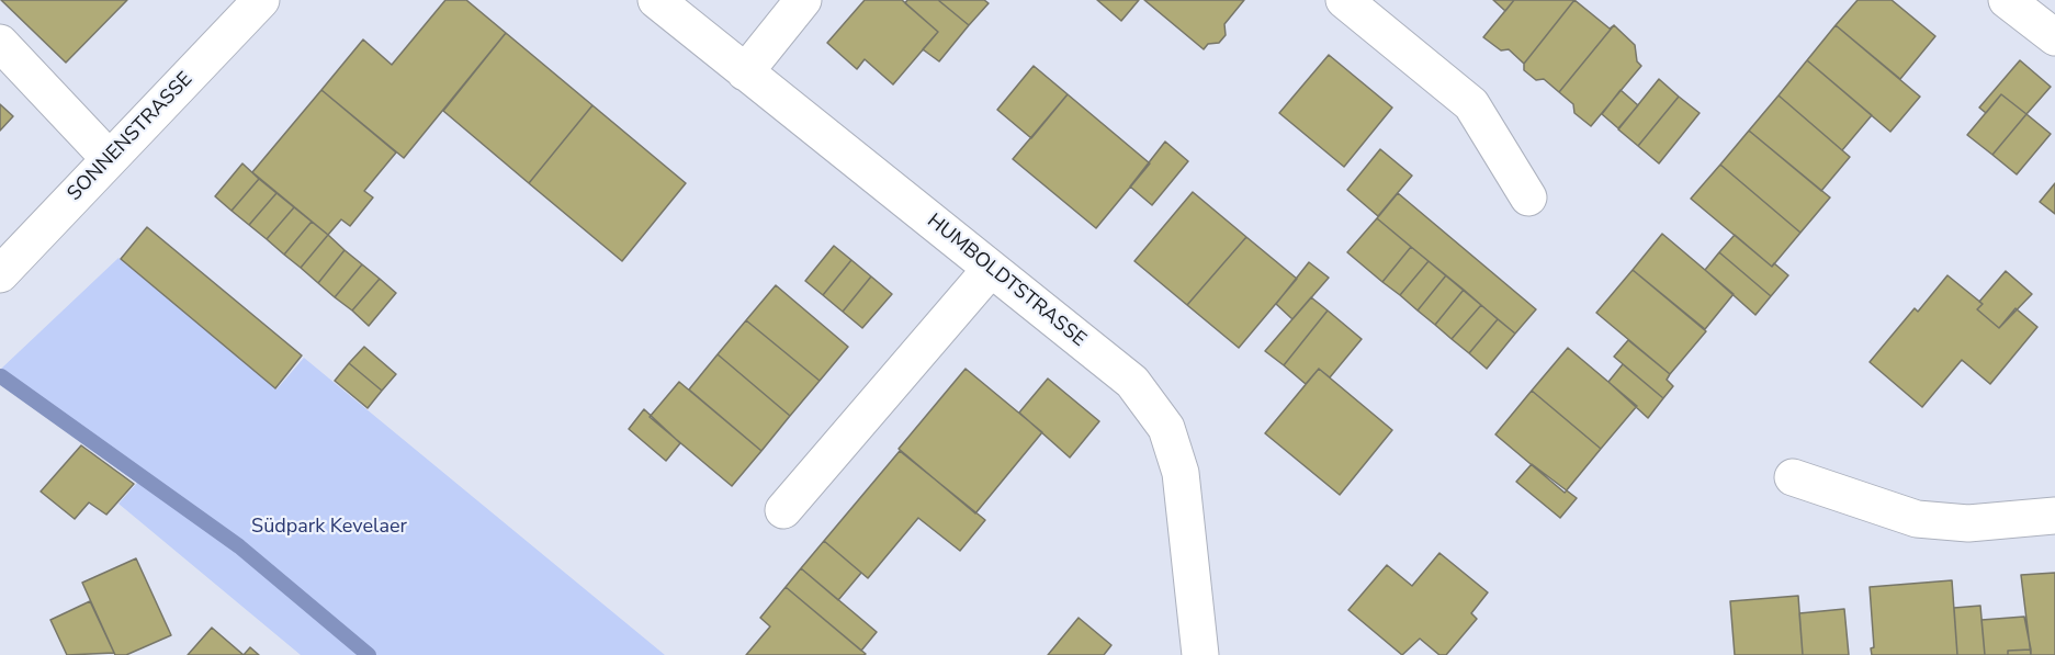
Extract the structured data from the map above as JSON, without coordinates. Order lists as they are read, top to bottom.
{
  "streets": {
    "street": ["SONNENSTRASSE", "HUMBOLDTSTRASSE"]
  },
  "parks": ["Südpark Kevelaer"]
}
